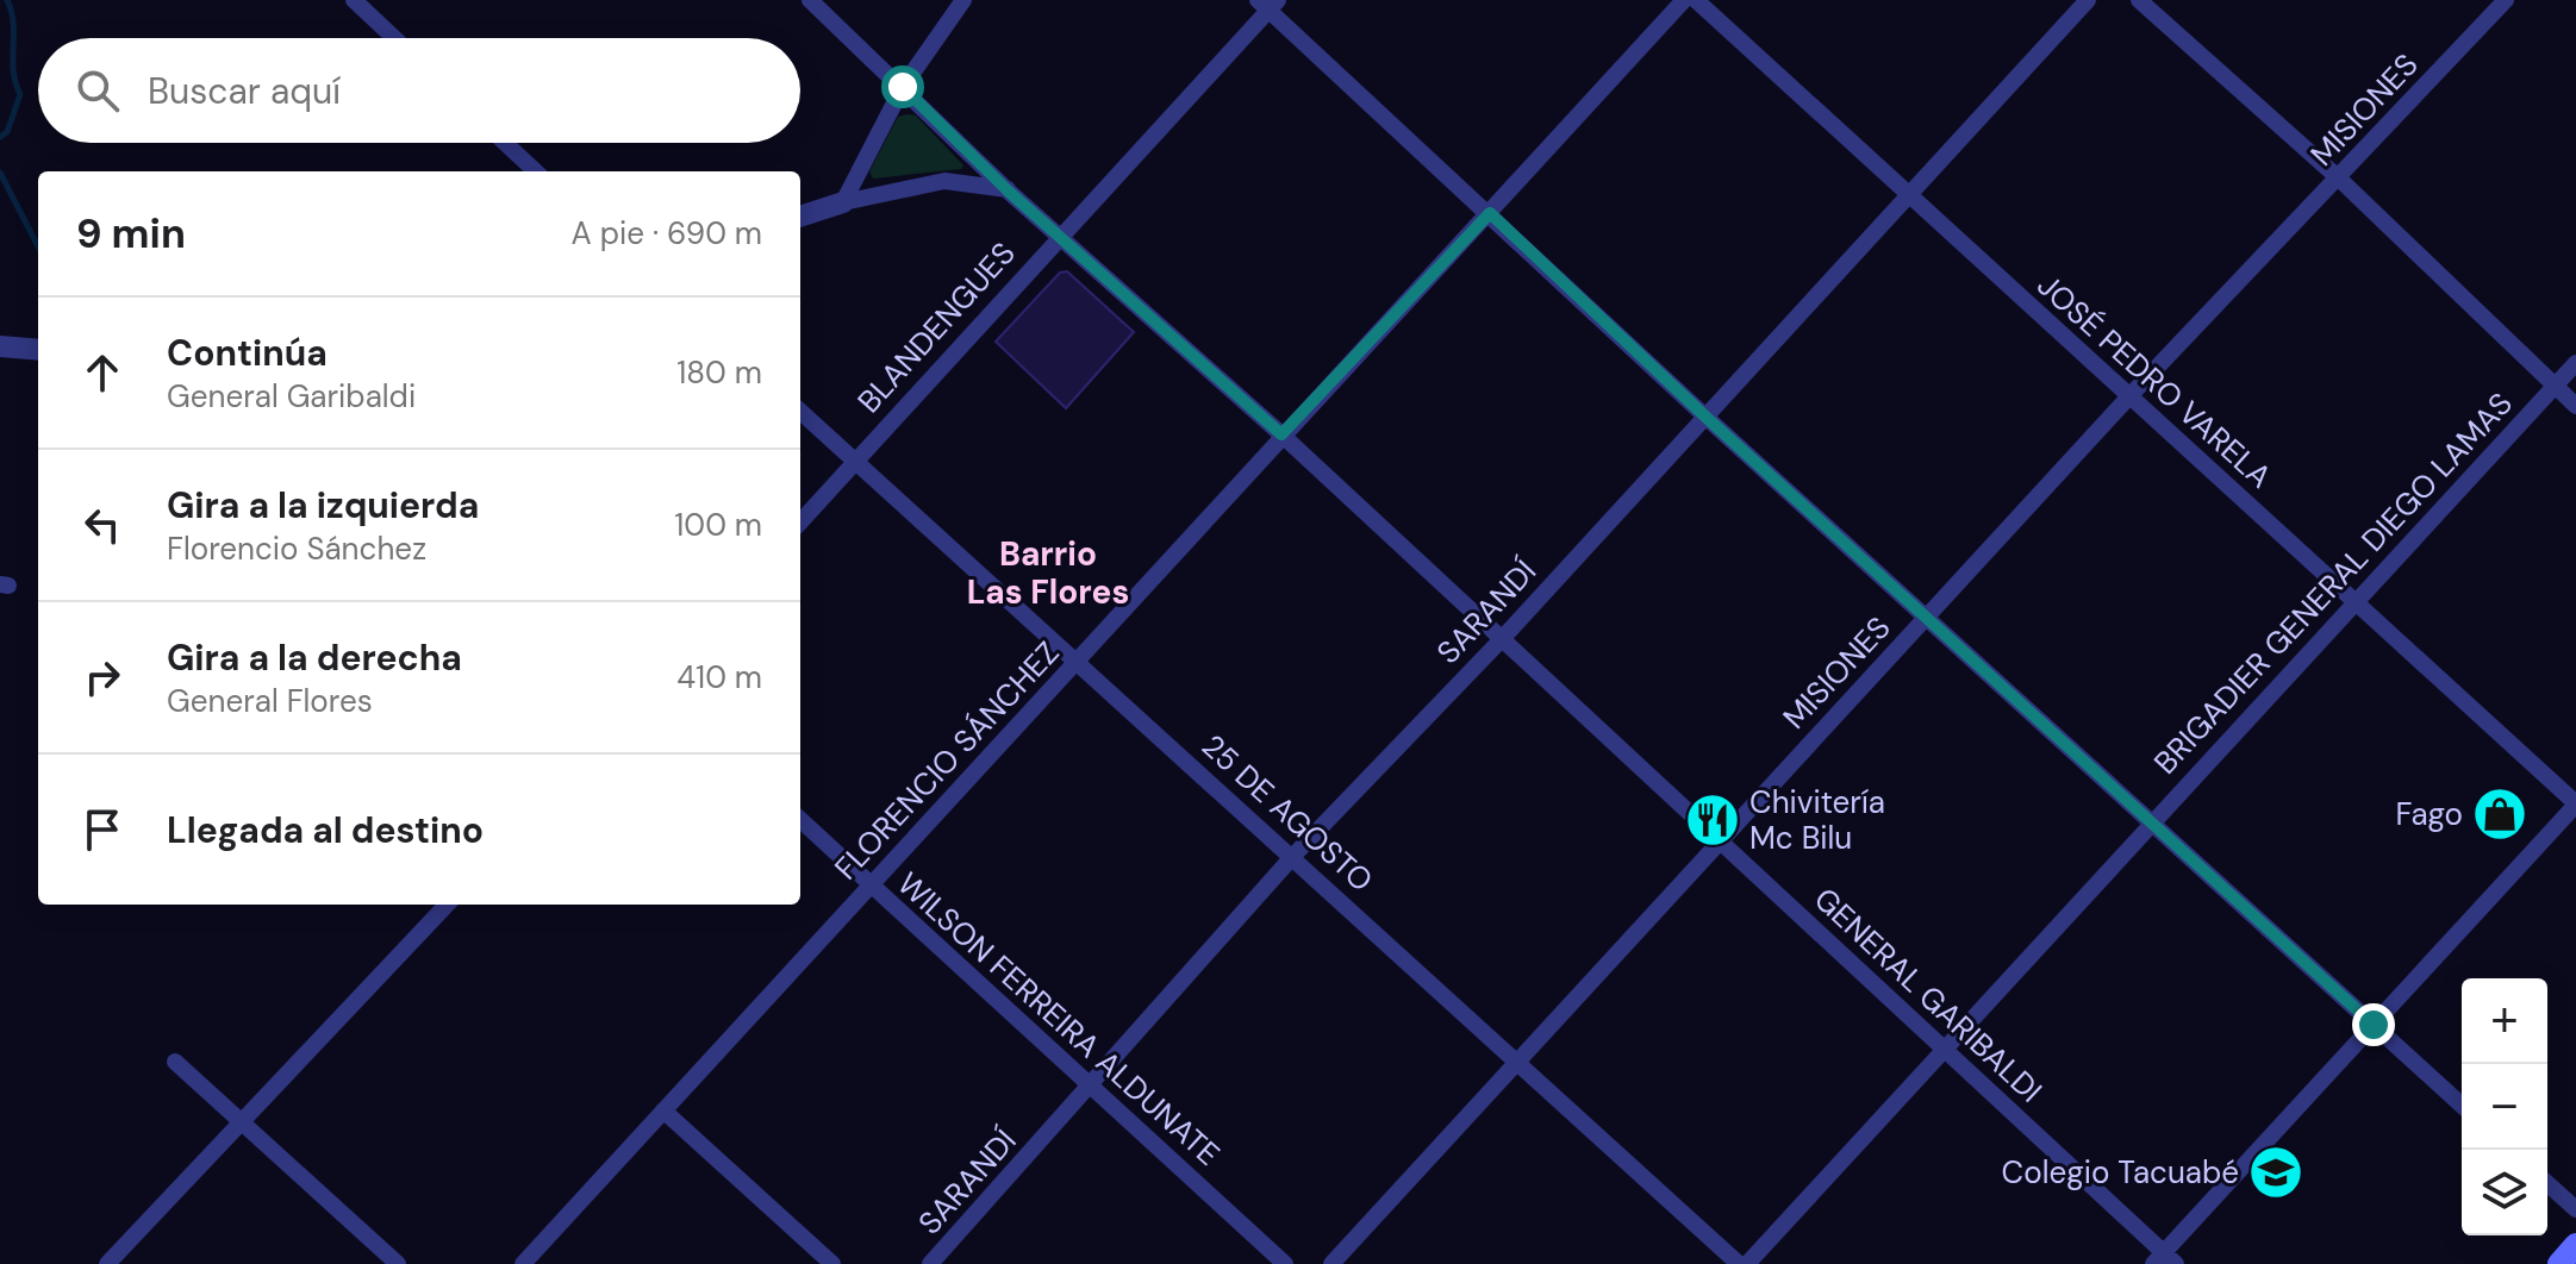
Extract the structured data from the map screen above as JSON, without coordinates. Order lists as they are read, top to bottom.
{
  "streets": {
    "street": [
      "MISIONES",
      "BLANDENGUES",
      "JOSÉ PEDRO VARELA",
      "BRIGADIER GENERAL DIEGO LAMAS",
      "SARANDÍ",
      "FLORENCIO SÁNCHEZ",
      "25 DE AGOSTO",
      "GENERAL GARIBALDI",
      "WILSON FERREIRA ALDUNATE"
    ]
  },
  "crossings": [
    ["MISIONES", "JOSÉ PEDRO VARELA"],
    ["MISIONES", "25 DE AGOSTO"],
    ["MISIONES", "GENERAL GARIBALDI"],
    ["BLANDENGUES", "25 DE AGOSTO"],
    ["BLANDENGUES", "GENERAL GARIBALDI"],
    ["JOSÉ PEDRO VARELA", "BRIGADIER GENERAL DIEGO LAMAS"],
    ["JOSÉ PEDRO VARELA", "SARANDÍ"],
    ["BRIGADIER GENERAL DIEGO LAMAS", "GENERAL GARIBALDI"],
    ["SARANDÍ", "25 DE AGOSTO"],
    ["SARANDÍ", "GENERAL GARIBALDI"],
    ["SARANDÍ", "WILSON FERREIRA ALDUNATE"],
    ["FLORENCIO SÁNCHEZ", "25 DE AGOSTO"],
    ["FLORENCIO SÁNCHEZ", "GENERAL GARIBALDI"],
    ["FLORENCIO SÁNCHEZ", "WILSON FERREIRA ALDUNATE"]
  ],
  "districts": ["Barrio Las Flores"],
  "places": {
    "shop": ["Fago"],
    "restaurant": ["Chivitería Mc Bilu"],
    "school or university": ["Colegio Tacuabé"]
  },
  "page": {
    "search": "Buscar aquí",
    "heading": ["9 min", "A pie · 690 m"],
    "list": [
      ["Continúa", "General Garibaldi", "180 m"],
      ["Gira a la izquierda", "Florencio Sánchez", "100 m"],
      ["Gira a la derecha", "General Flores", "410 m"],
      "Llegada al destino"
    ],
    "map_buttons": ["+", "−"]
  }
}
